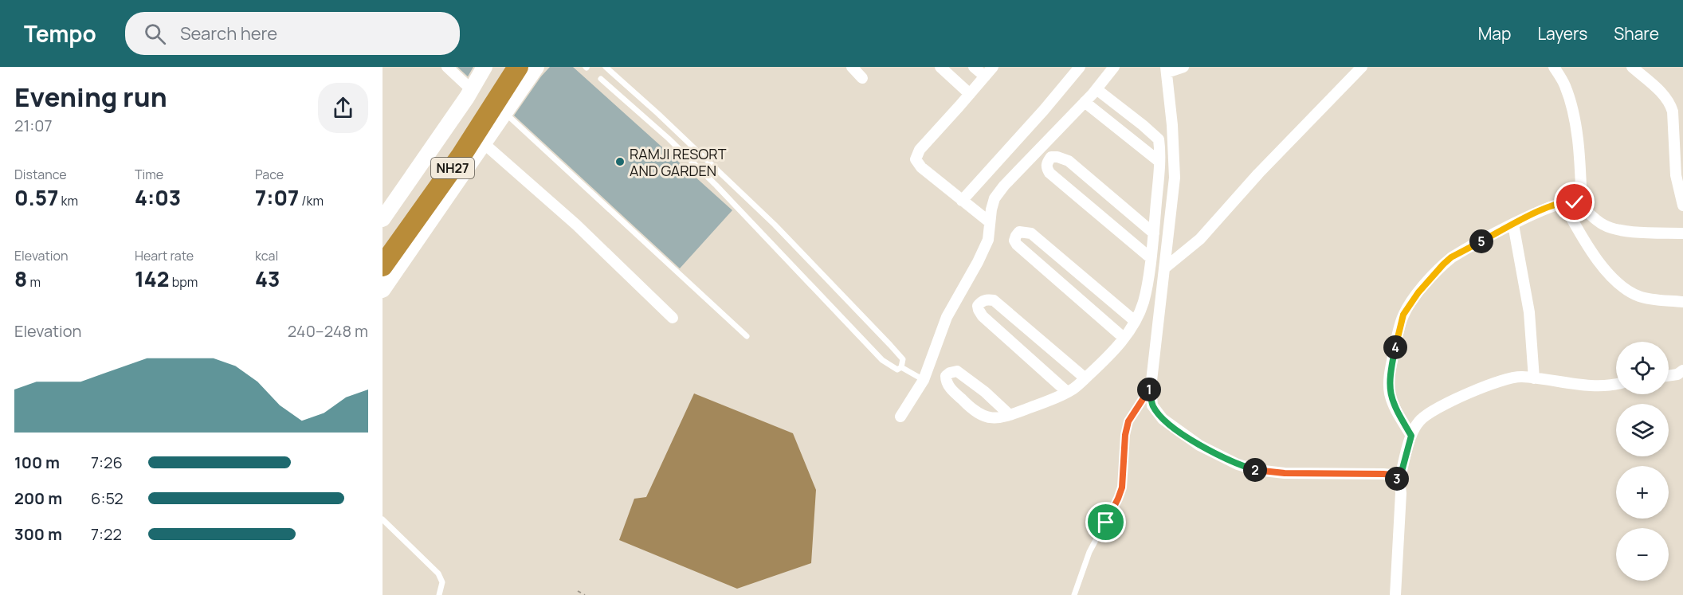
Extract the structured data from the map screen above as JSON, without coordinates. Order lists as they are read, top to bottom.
{
  "streets": {
    "highway": ["NH27"]
  },
  "places": ["RAMJI RESORT AND GARDEN"],
  "page": {
    "header": "Tempo",
    "search": "Search here",
    "nav": ["Map", "Layers", "Share"],
    "heading": ["Evening run", "21:07"],
    "stats": [
      ["Distance", "0.57 km"],
      ["Time", "4:03"],
      ["Pace", "7:07 /km"],
      ["Elevation", "8 m"],
      ["Heart rate", "142 bpm"],
      ["kcal", "43"]
    ],
    "pins": [
      "5",
      "4",
      "1",
      "2",
      "3"
    ],
    "chart": ["Elevation", "240–248 m"],
    "map_buttons": ["+", "−"],
    "list": [
      {
        "name": "100 m",
        "note": "7:26"
      },
      {
        "name": "200 m",
        "note": "6:52"
      },
      {
        "name": "300 m",
        "note": "7:22"
      }
    ]
  }
}
